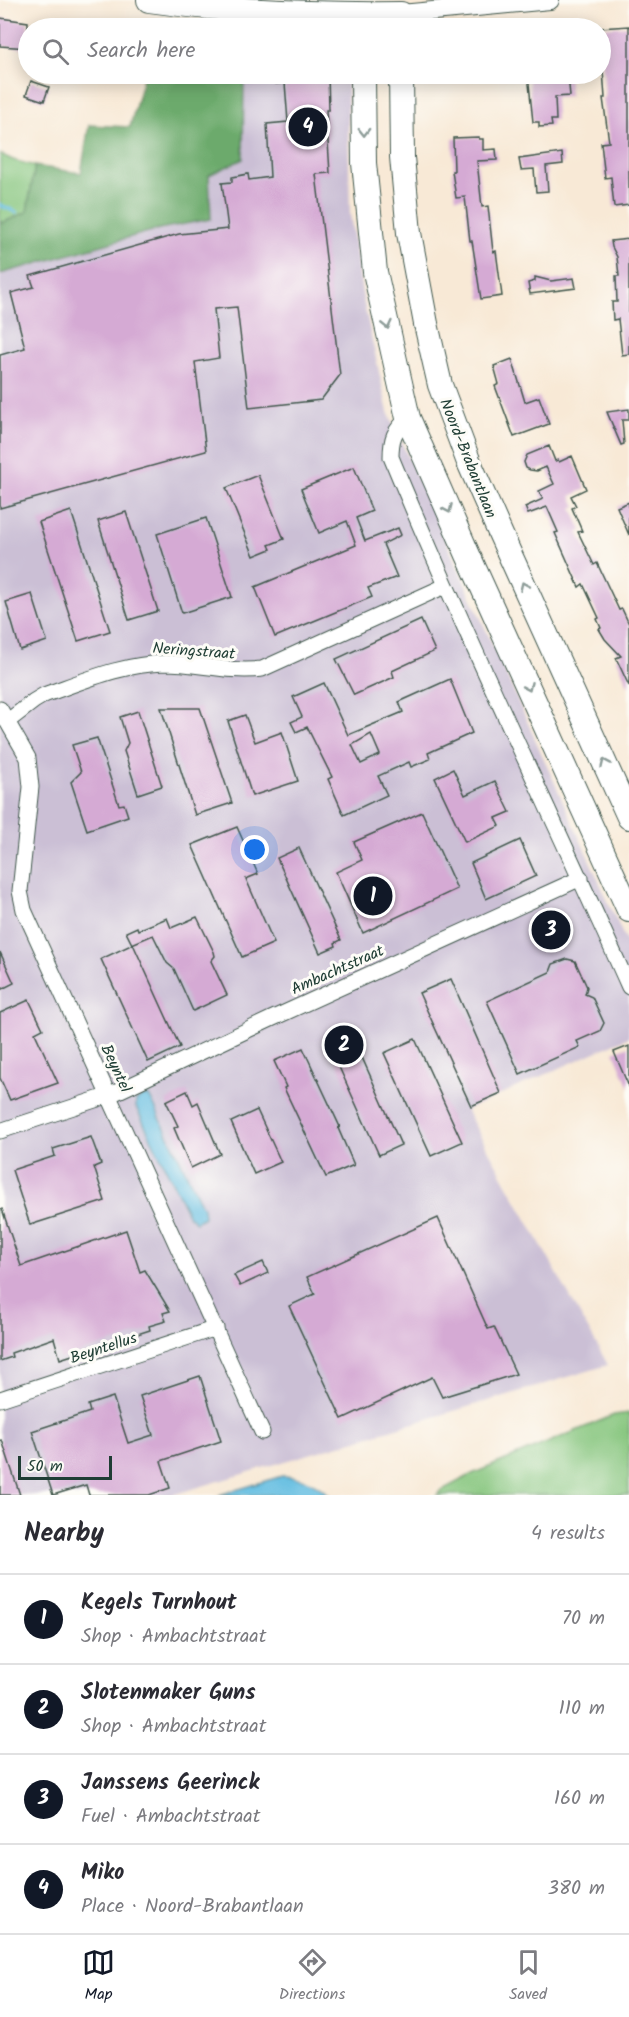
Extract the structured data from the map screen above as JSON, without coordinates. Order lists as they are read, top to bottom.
{
  "streets": {
    "main road": ["Noord-Brabantlaan"],
    "street": [
      "Neringstraat",
      "Ambachtstraat",
      "Beyntel",
      "Beyntellus"
    ]
  },
  "crossings": [
    ["Neringstraat", "Beyntel"],
    ["Ambachtstraat", "Beyntel"],
    ["Beyntel", "Beyntellus"]
  ],
  "scale_bar": "50 m",
  "page": {
    "search": "Search here",
    "pins": [
      "4",
      "1",
      "3",
      "2"
    ],
    "scale": "50 m",
    "heading": ["Nearby", "4 results"],
    "list": [
      {
        "mark": "1",
        "name": "Kegels Turnhout",
        "note": "Shop · Ambachtstraat",
        "value": "70 m"
      },
      {
        "mark": "2",
        "name": "Slotenmaker Guns",
        "note": "Shop · Ambachtstraat",
        "value": "110 m"
      },
      {
        "mark": "3",
        "name": "Janssens Geerinck",
        "note": "Fuel · Ambachtstraat",
        "value": "160 m"
      },
      {
        "mark": "4",
        "name": "Miko",
        "note": "Place · Noord-Brabantlaan",
        "value": "380 m"
      }
    ],
    "nav": ["Map", "Directions", "Saved"]
  }
}
